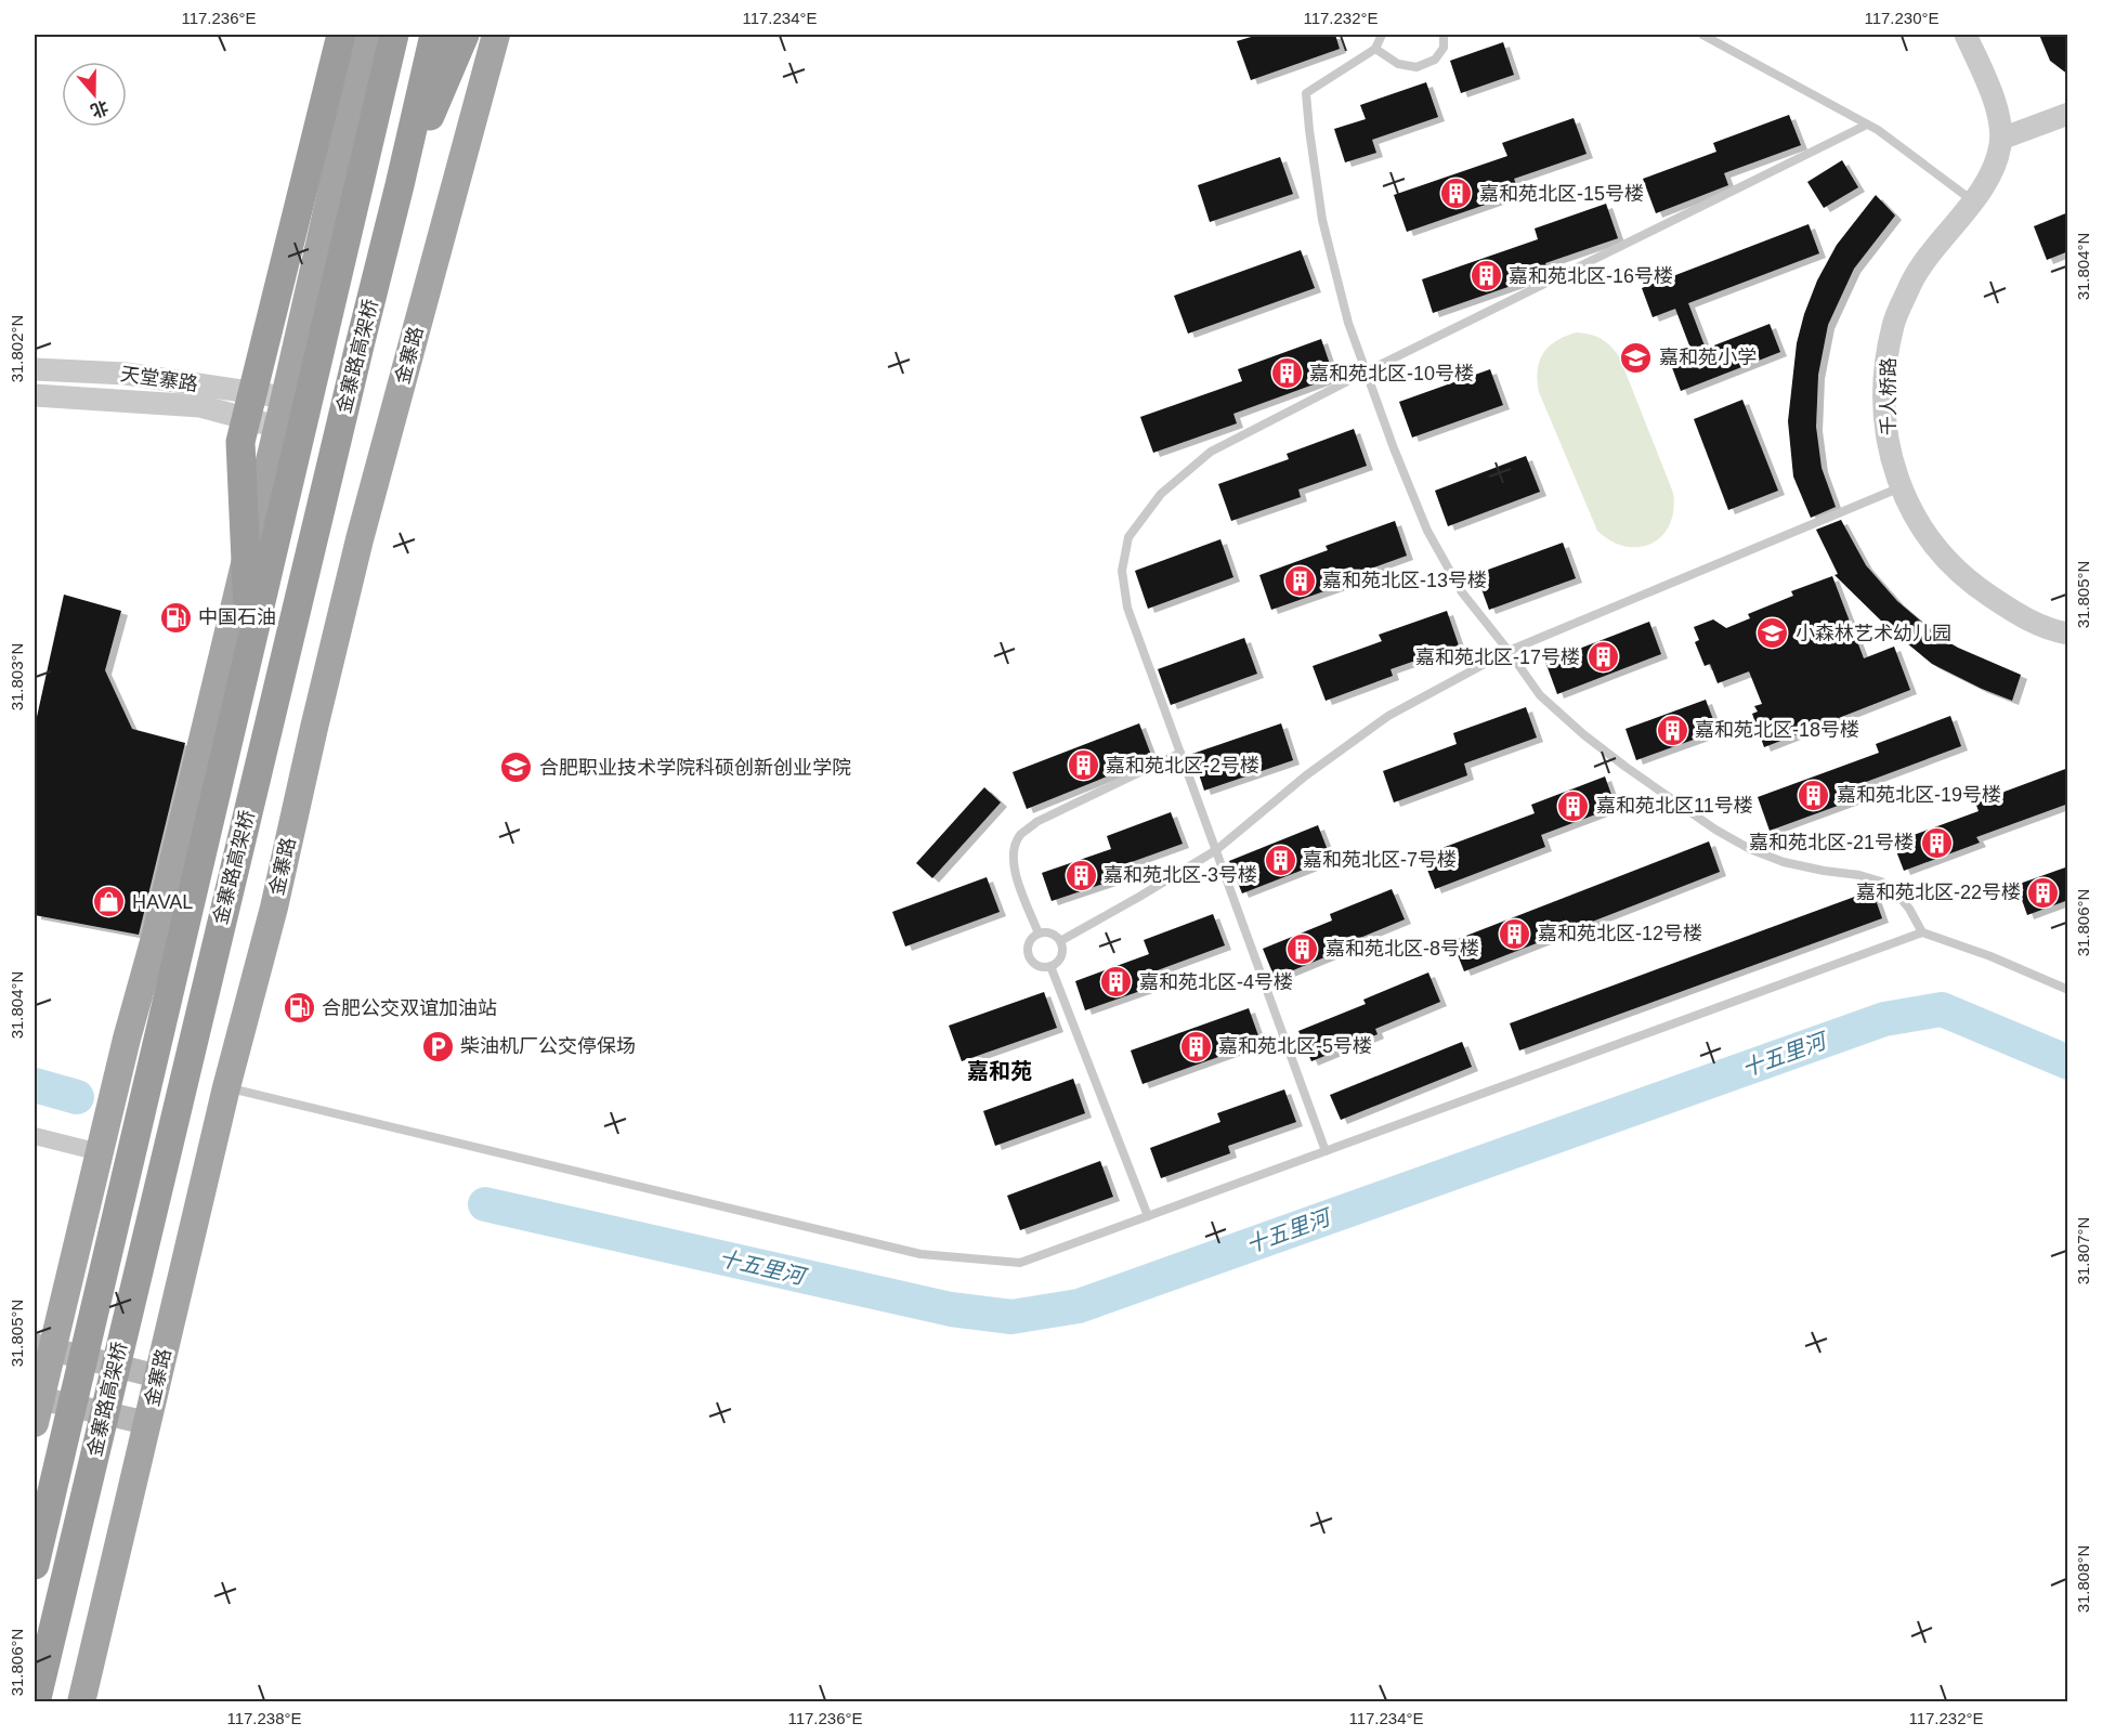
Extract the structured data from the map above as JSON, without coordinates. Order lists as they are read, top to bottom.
{
  "streets": {
    "highway": ["金寨路高架桥"],
    "main road": ["金寨路"],
    "street": ["天堂寨路", "千人桥路"]
  },
  "districts": ["嘉和苑"],
  "water": ["十五里河"],
  "places": {
    "building": [
      "嘉和苑北区-15号楼",
      "嘉和苑北区-16号楼",
      "嘉和苑北区-10号楼",
      "嘉和苑北区-13号楼",
      "嘉和苑北区-17号楼",
      "嘉和苑北区-18号楼",
      "嘉和苑北区-2号楼",
      "嘉和苑北区-19号楼",
      "嘉和苑北区11号楼",
      "嘉和苑北区-21号楼",
      "嘉和苑北区-7号楼",
      "嘉和苑北区-3号楼",
      "嘉和苑北区-22号楼",
      "嘉和苑北区-12号楼",
      "嘉和苑北区-8号楼",
      "嘉和苑北区-4号楼",
      "嘉和苑北区-5号楼"
    ],
    "school or university": ["嘉和苑小学", "小森林艺术幼儿园", "合肥职业技术学院科硕创新创业学院"],
    "fuel station": ["中国石油", "合肥公交双谊加油站"],
    "shop": ["HAVAL"],
    "parking": ["柴油机厂公交停保场"]
  },
  "north": "bottom",
  "coordinates": [
    "117.236°E",
    "117.234°E",
    "117.232°E",
    "117.230°E",
    "31.804°N",
    "31.802°N",
    "31.805°N",
    "31.803°N",
    "31.806°N",
    "31.807°N",
    "31.808°N",
    "117.238°E"
  ]
}
